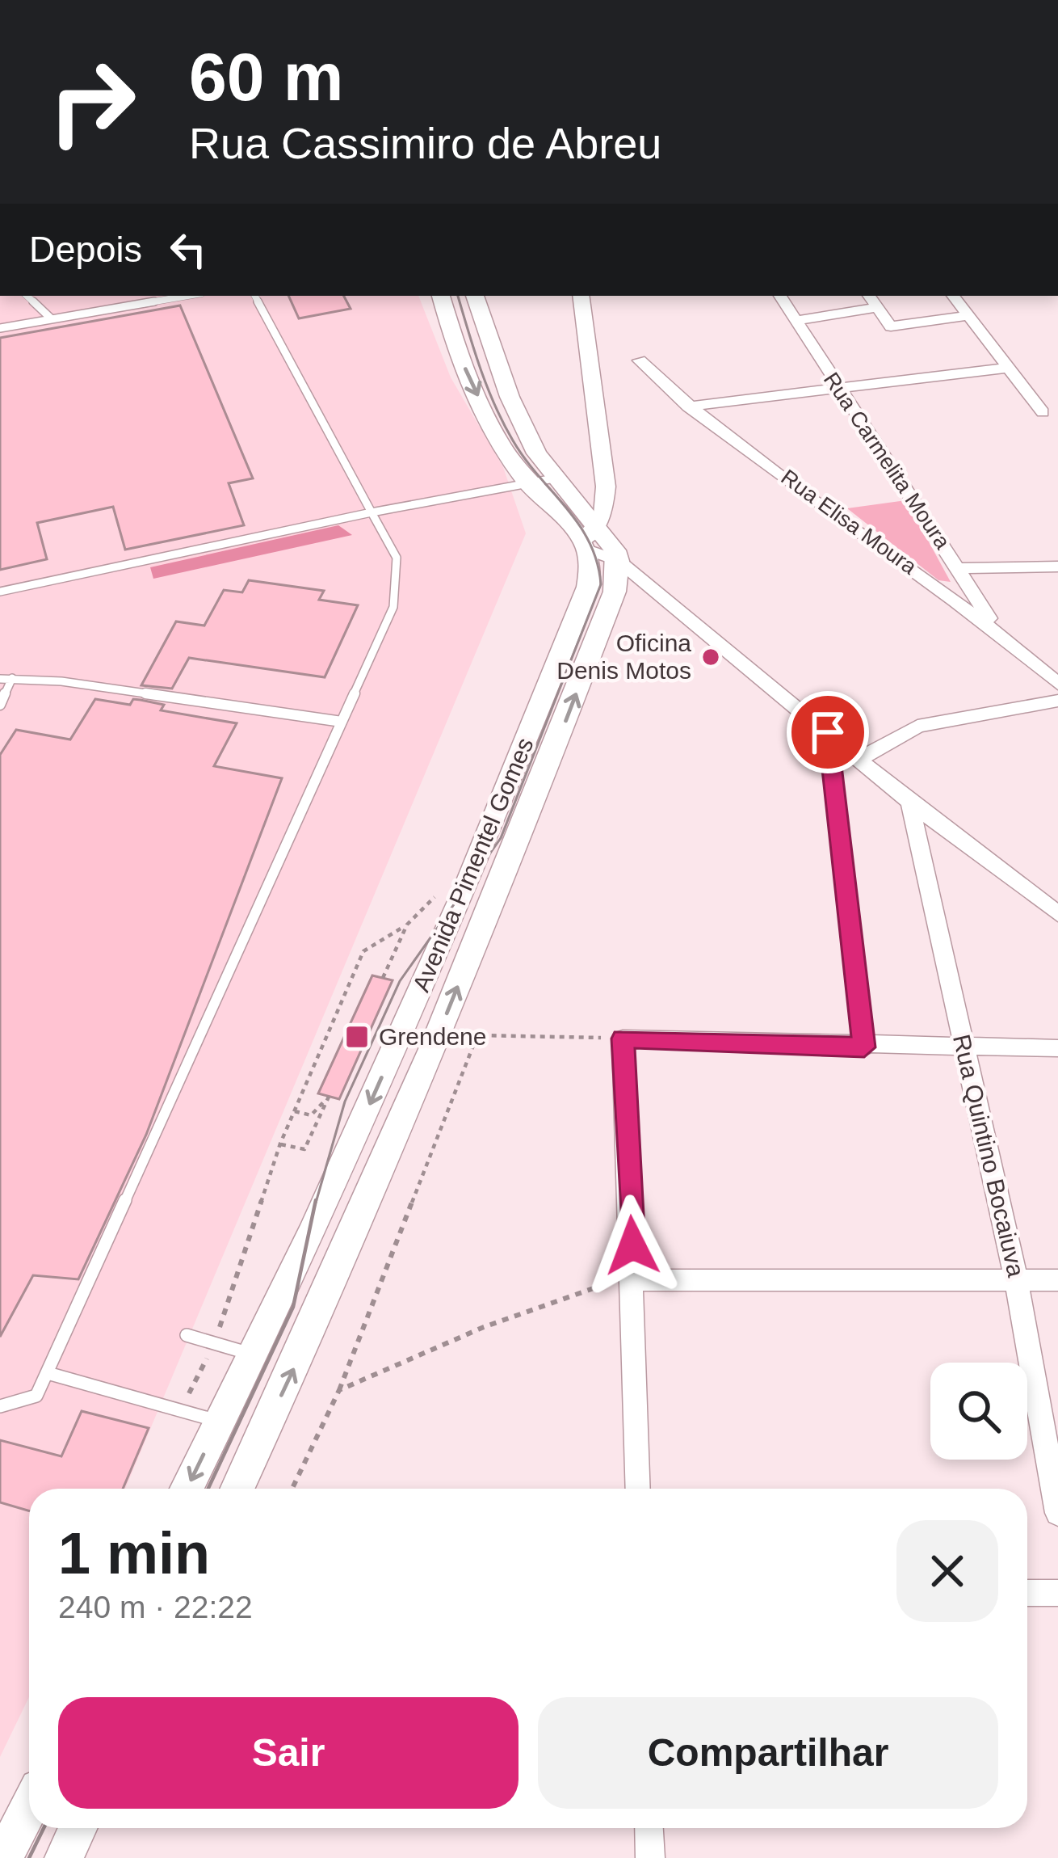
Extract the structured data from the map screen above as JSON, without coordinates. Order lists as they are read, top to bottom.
{
  "streets": {
    "main road": ["Avenida Pimentel Gomes"],
    "street": ["Rua Carmelita Moura", "Rua Elisa Moura", "Rua Quintino Bocaiuva"]
  },
  "crossings": [
    ["Rua Carmelita Moura", "Rua Elisa Moura"]
  ],
  "places": {
    "other": ["Oficina Denis Motos"],
    "transit": ["Grendene"]
  },
  "page": {
    "turn": ["60 m", "Rua Cassimiro de Abreu"],
    "then": "Depois",
    "heading": ["1 min", "240 m · 22:22"],
    "buttons": ["Sair", "Compartilhar"]
  }
}
